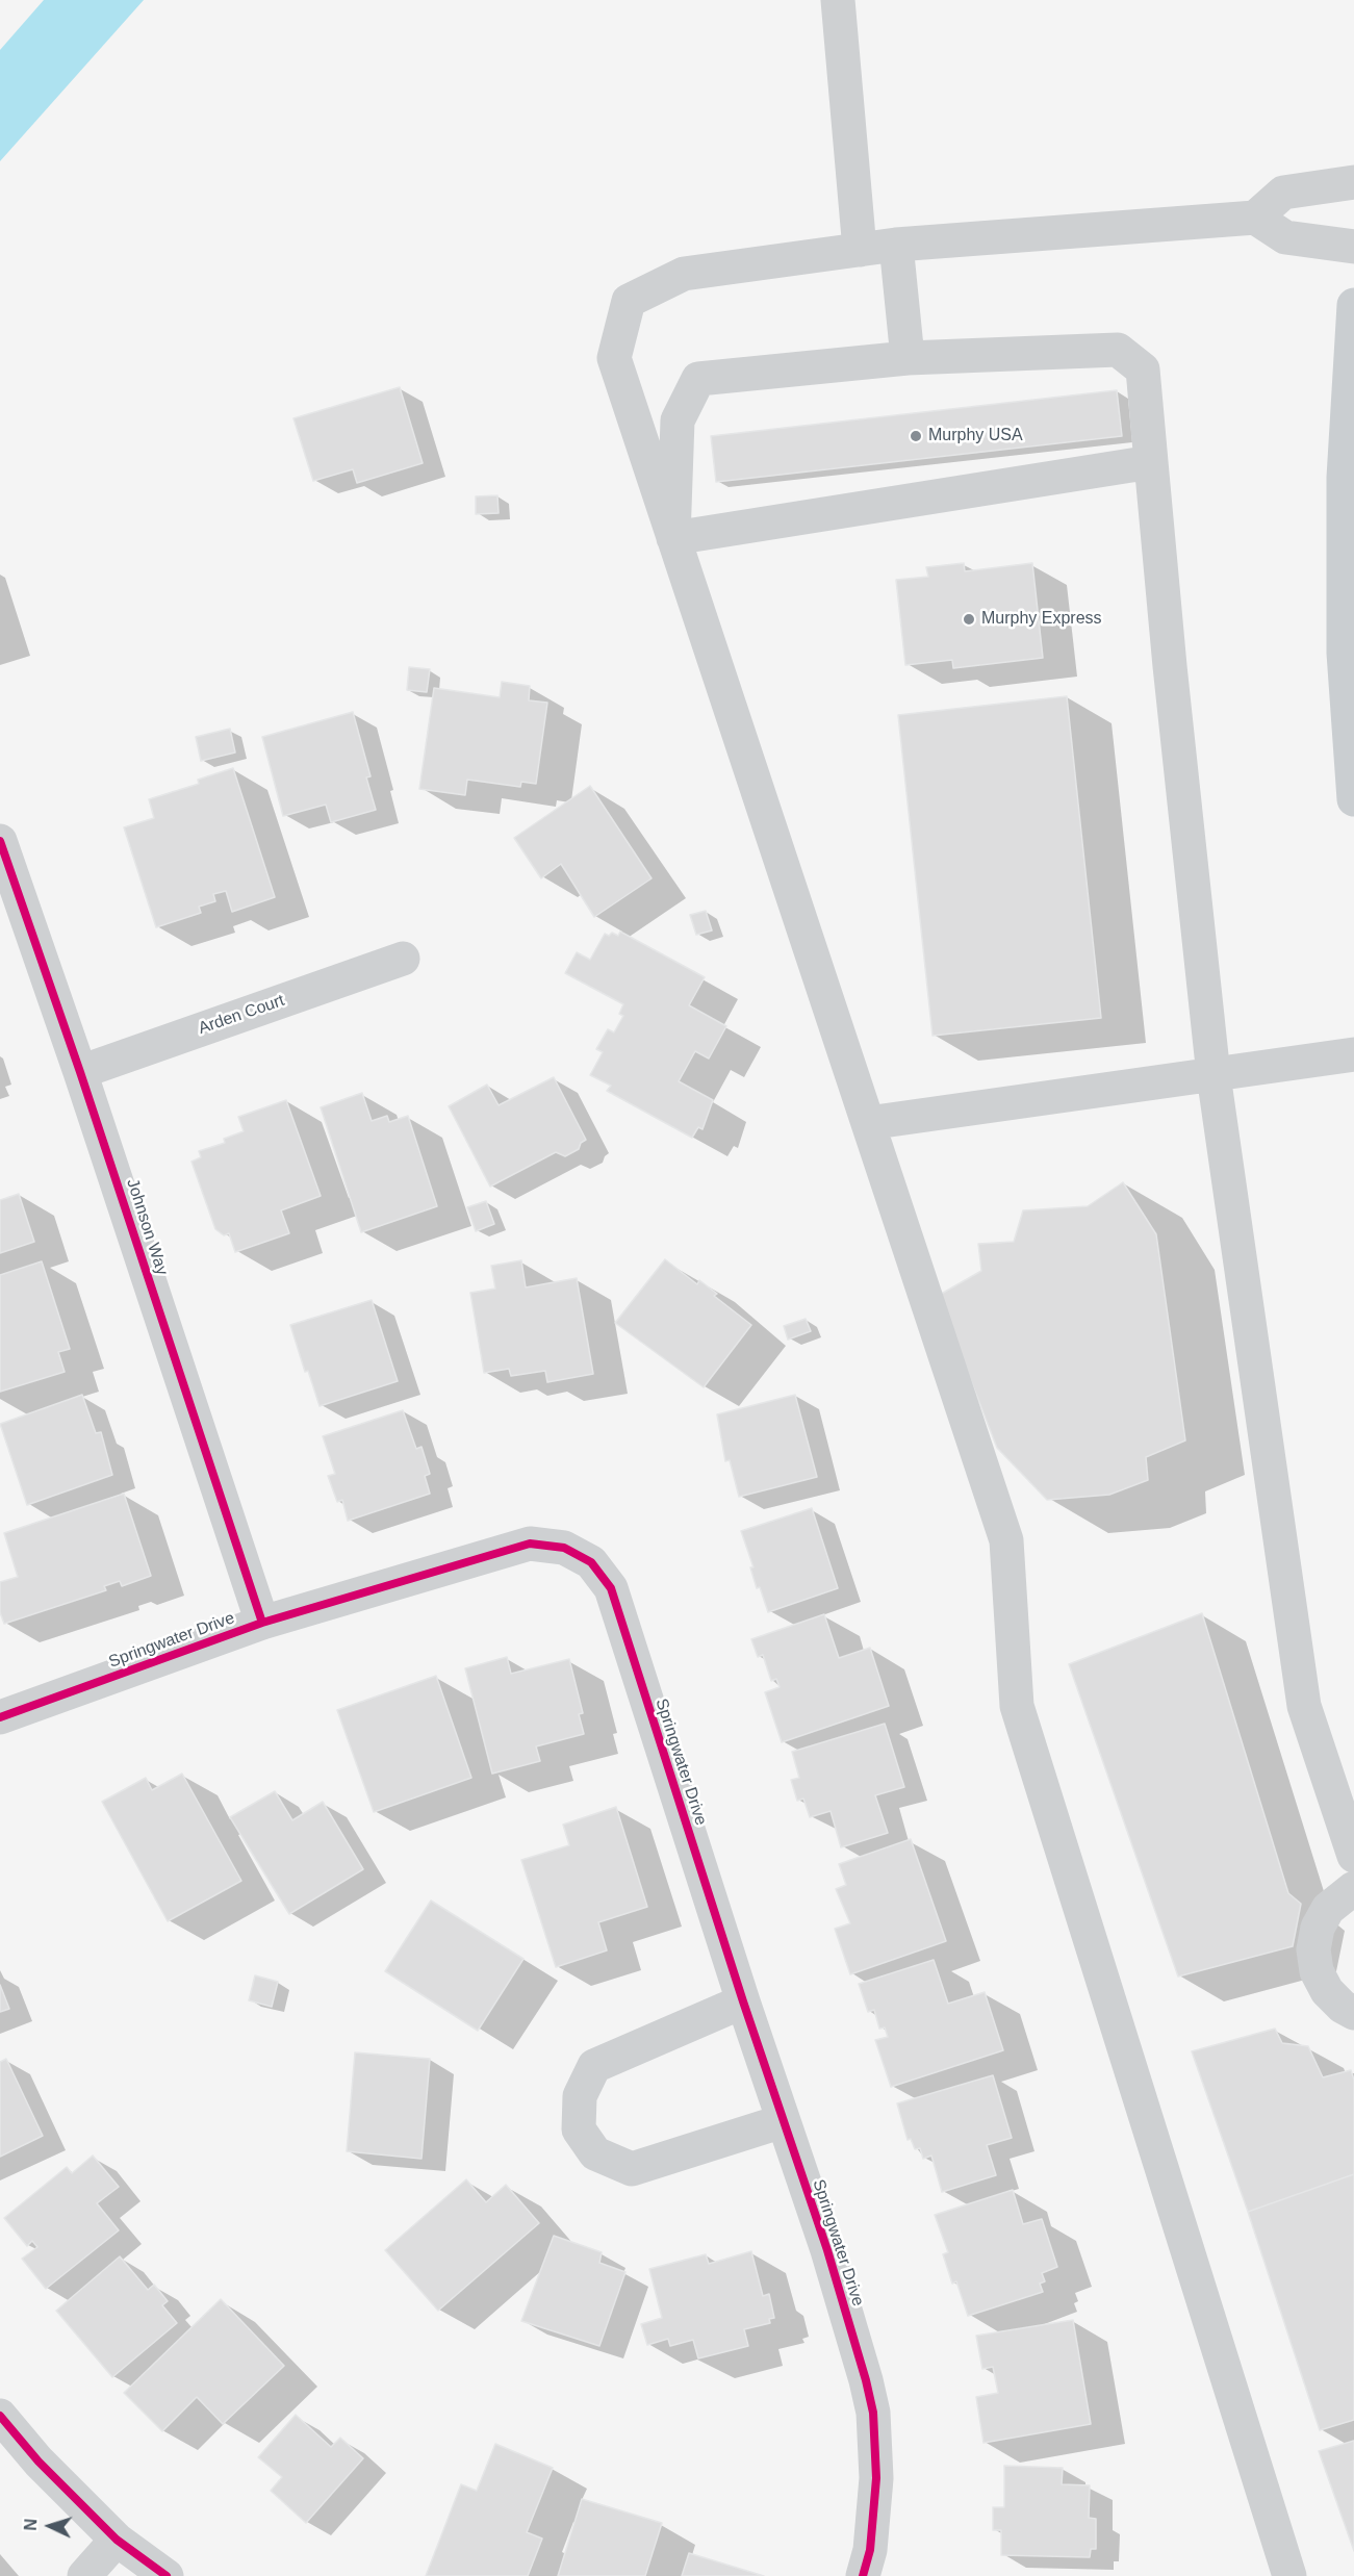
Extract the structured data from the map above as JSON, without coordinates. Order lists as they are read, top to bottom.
{
  "streets": {
    "street": ["Arden Court", "Johnson Way", "Springwater Drive"]
  },
  "crossings": [
    ["Arden Court", "Johnson Way"],
    ["Johnson Way", "Springwater Drive"]
  ],
  "places": ["Murphy USA", "Murphy Express"],
  "north": "left"
}
